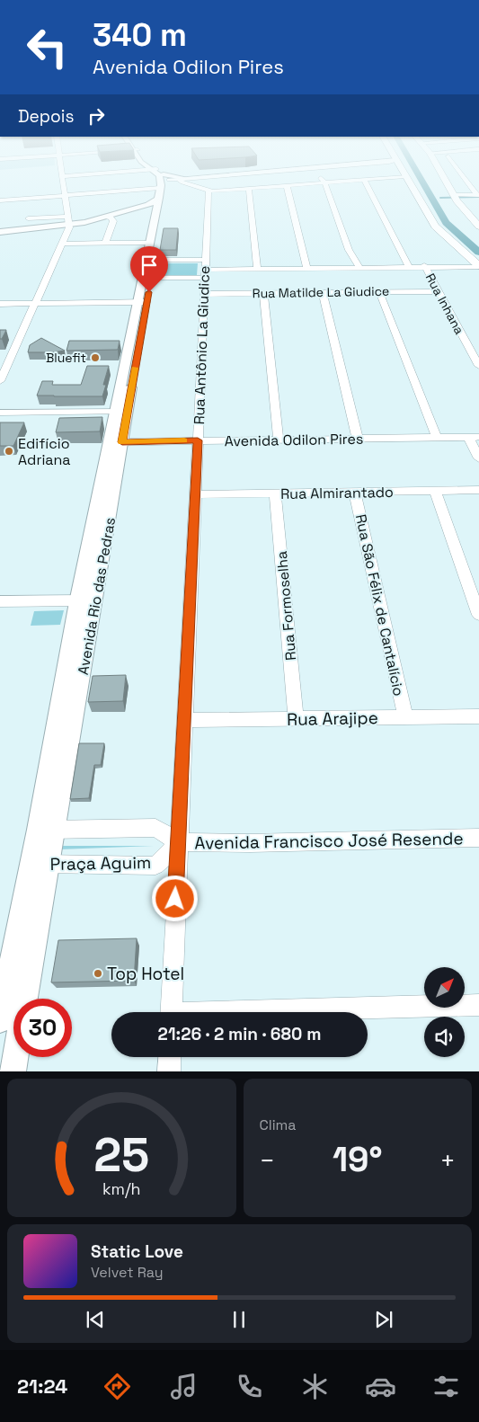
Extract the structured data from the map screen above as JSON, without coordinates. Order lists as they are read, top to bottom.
{
  "streets": {
    "main road": ["Avenida Rio das Pedras"],
    "street": [
      "Rua Matilde La Giudice",
      "Rua Inhana",
      "Rua Antônio La Giudice",
      "Avenida Odilon Pires",
      "Rua Almirantado",
      "Rua São Félix de Cantalício",
      "Rua Formoselha",
      "Rua Arajipe",
      "Avenida Francisco José Resende",
      "Praça Aguim"
    ]
  },
  "crossings": [
    ["Rua Matilde La Giudice", "Rua Inhana"],
    ["Rua Matilde La Giudice", "Rua Antônio La Giudice"],
    ["Rua Antônio La Giudice", "Avenida Odilon Pires"],
    ["Rua Antônio La Giudice", "Rua Almirantado"],
    ["Rua Antônio La Giudice", "Rua Arajipe"],
    ["Rua Antônio La Giudice", "Avenida Francisco José Resende"],
    ["Rua Antônio La Giudice", "Praça Aguim"],
    ["Avenida Odilon Pires", "Avenida Rio das Pedras"],
    ["Rua Almirantado", "Rua São Félix de Cantalício"],
    ["Rua Almirantado", "Rua Formoselha"],
    ["Avenida Rio das Pedras", "Praça Aguim"],
    ["Rua São Félix de Cantalício", "Rua Arajipe"],
    ["Rua Formoselha", "Rua Arajipe"],
    ["Avenida Francisco José Resende", "Praça Aguim"]
  ],
  "places": ["Bluefit", "Edifício Adriana", "Top Hotel"],
  "north": "top right",
  "page": {
    "turn": ["340 m", "Avenida Odilon Pires"],
    "then": "Depois",
    "limit": "30",
    "trip": "21:26 · 2 min · 680 m",
    "tile": "Clima",
    "heat": ["−", "19°", "+"],
    "song": ["Static Love", "Velvet Ray"],
    "tabs": "21:24",
    "gauge": ["25", "km/h"]
  }
}
